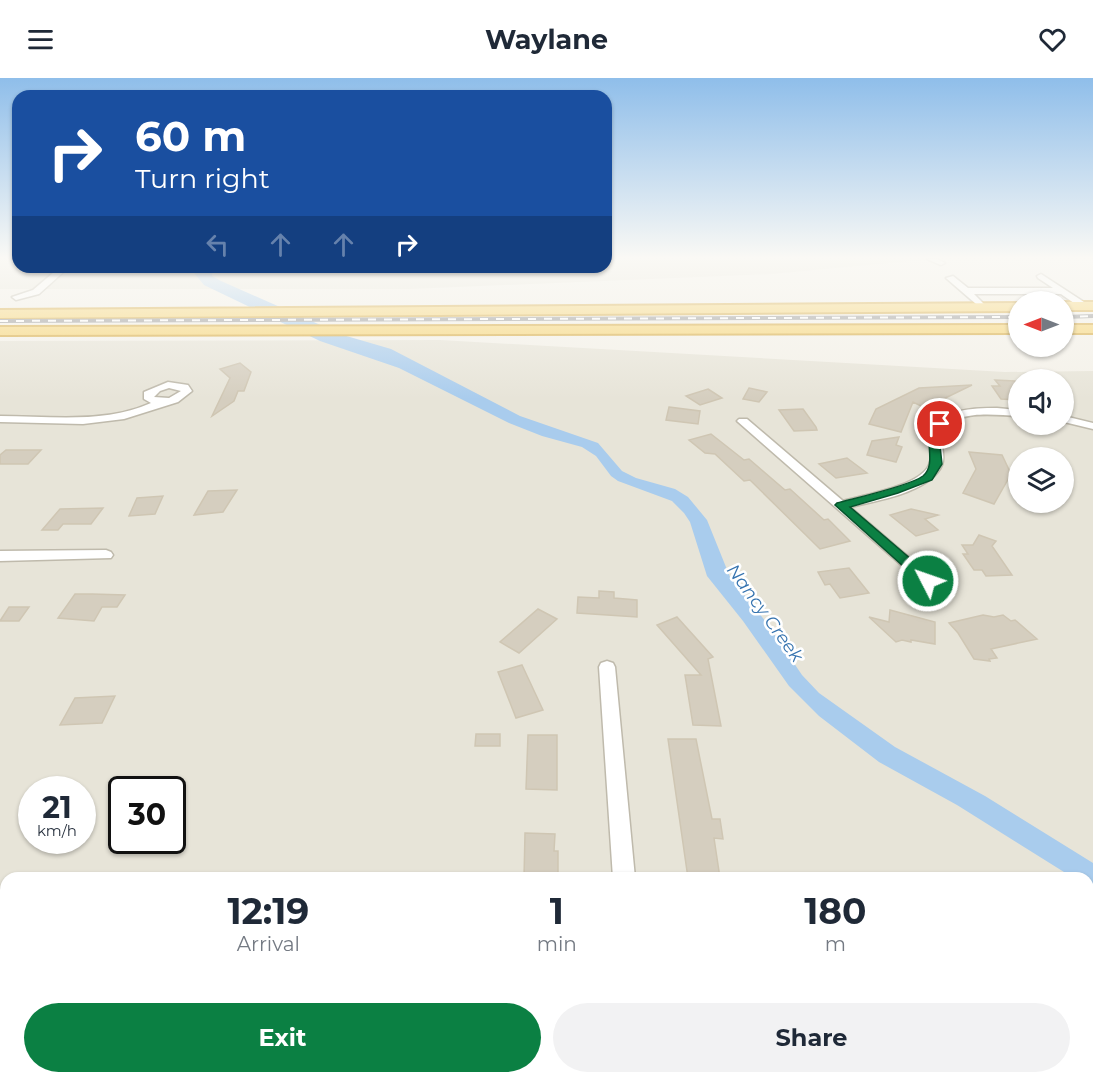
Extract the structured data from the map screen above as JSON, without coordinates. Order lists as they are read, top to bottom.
{
  "water": ["Nancy Creek"],
  "north": "left",
  "page": {
    "header": "Waylane",
    "turn": ["60 m", "Turn right"],
    "speed": "21 km/h",
    "limit": "30",
    "eta": [
      "12:19",
      "Arrival",
      "1",
      "min",
      "180",
      "m"
    ],
    "buttons": ["Exit", "Share"]
  }
}
